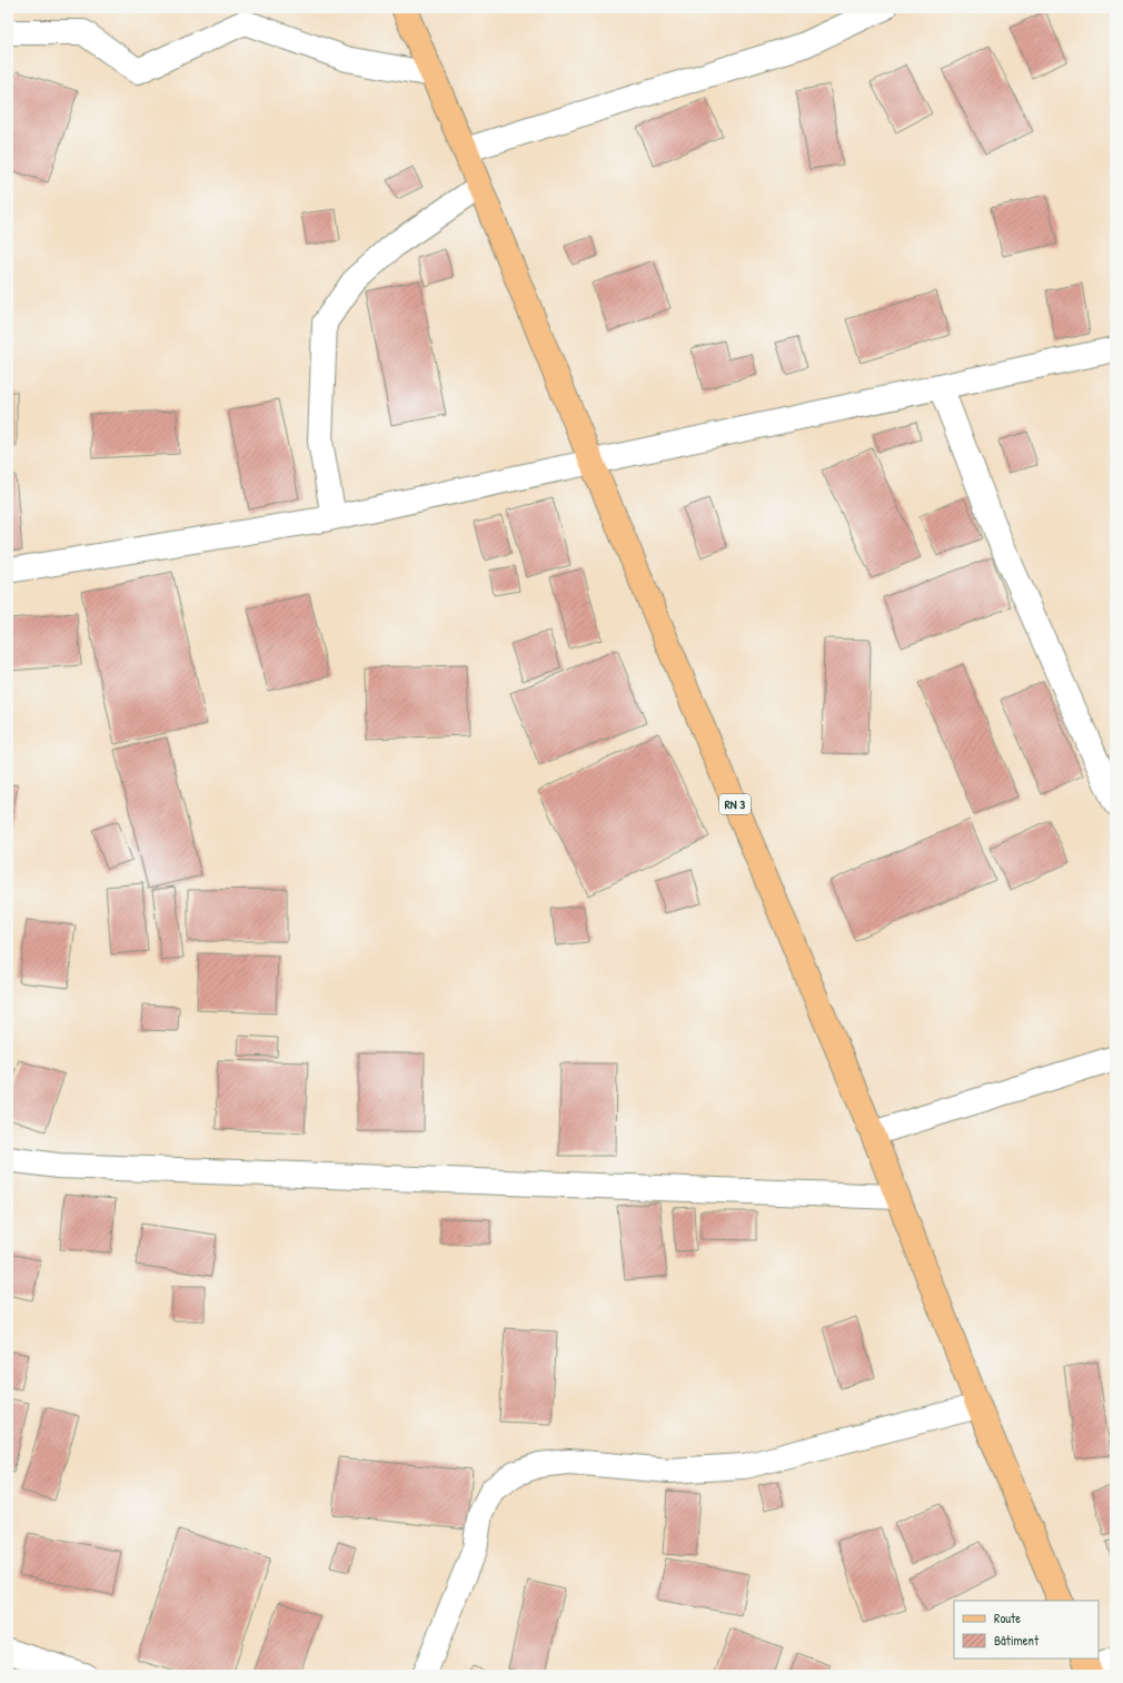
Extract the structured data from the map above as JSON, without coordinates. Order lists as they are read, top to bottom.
{
  "streets": {
    "main road": ["RN 3"]
  },
  "legend": ["Route", "Bâtiment"]
}
